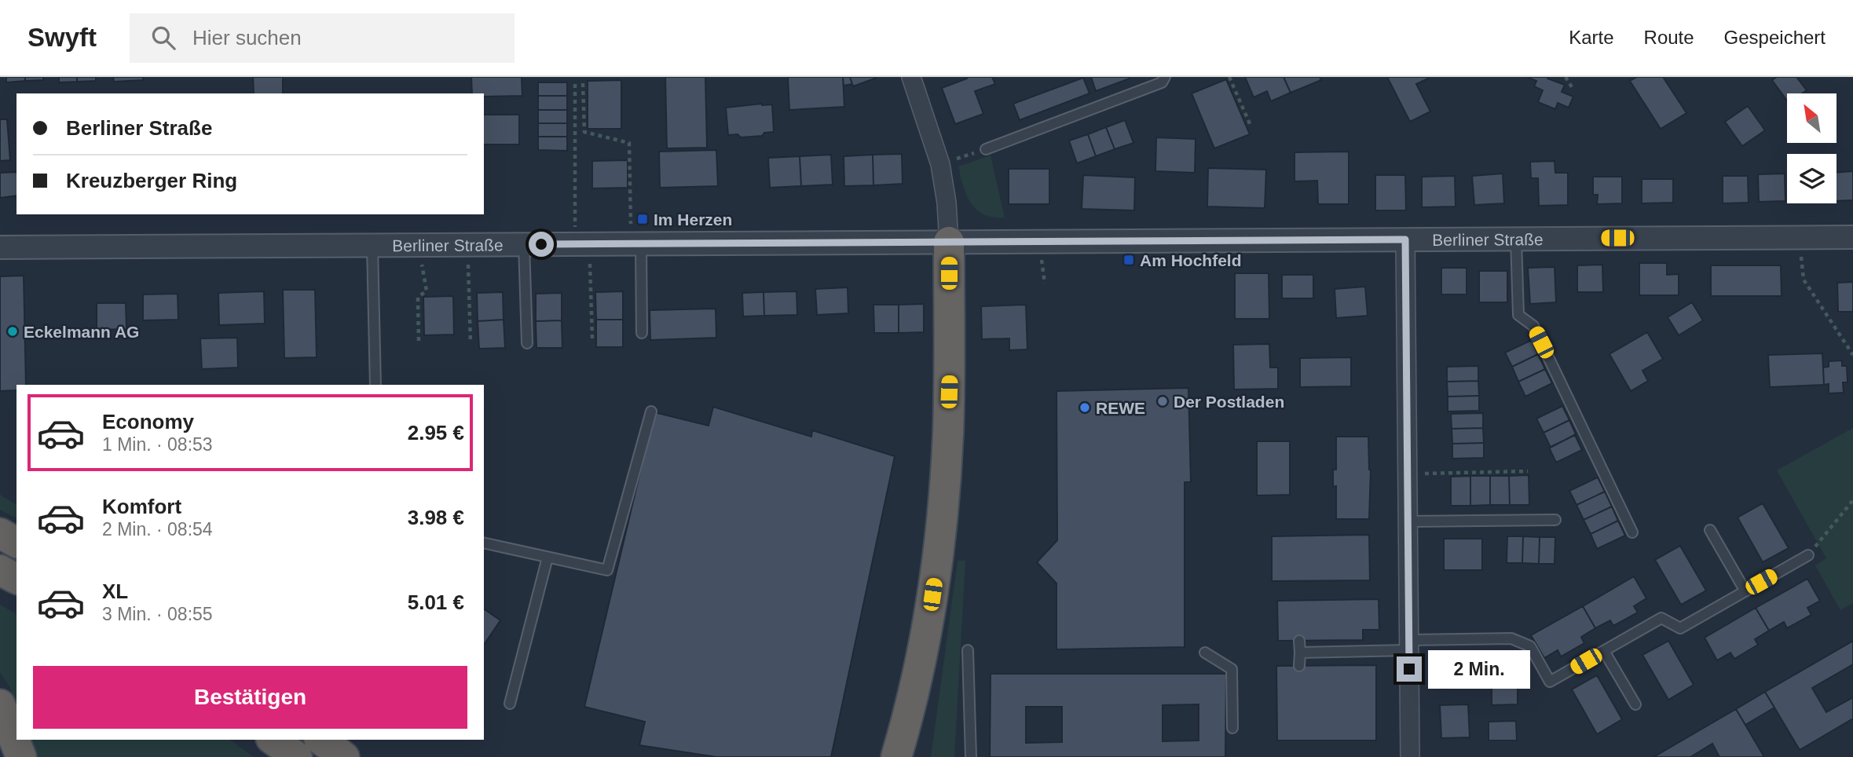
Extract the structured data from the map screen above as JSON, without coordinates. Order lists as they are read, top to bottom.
{
  "streets": {
    "street": ["Berliner Straße"]
  },
  "places": {
    "transit": ["Im Herzen", "Am Hochfeld"],
    "other": ["Eckelmann AG", "Der Postladen", "REWE"]
  },
  "north": "top left",
  "page": {
    "header": "Swyft",
    "search": "Hier suchen",
    "nav": ["Karte", "Route", "Gespeichert"],
    "banner": ["Berliner Straße", "Kreuzberger Ring"],
    "list": [
      {
        "name": "Economy",
        "note": "1 Min. · 08:53",
        "value": "2.95 €"
      },
      {
        "name": "Komfort",
        "note": "2 Min. · 08:54",
        "value": "3.98 €"
      },
      {
        "name": "XL",
        "note": "3 Min. · 08:55",
        "value": "5.01 €"
      }
    ],
    "bubble": "2 Min.",
    "buttons": "Bestätigen"
  }
}
